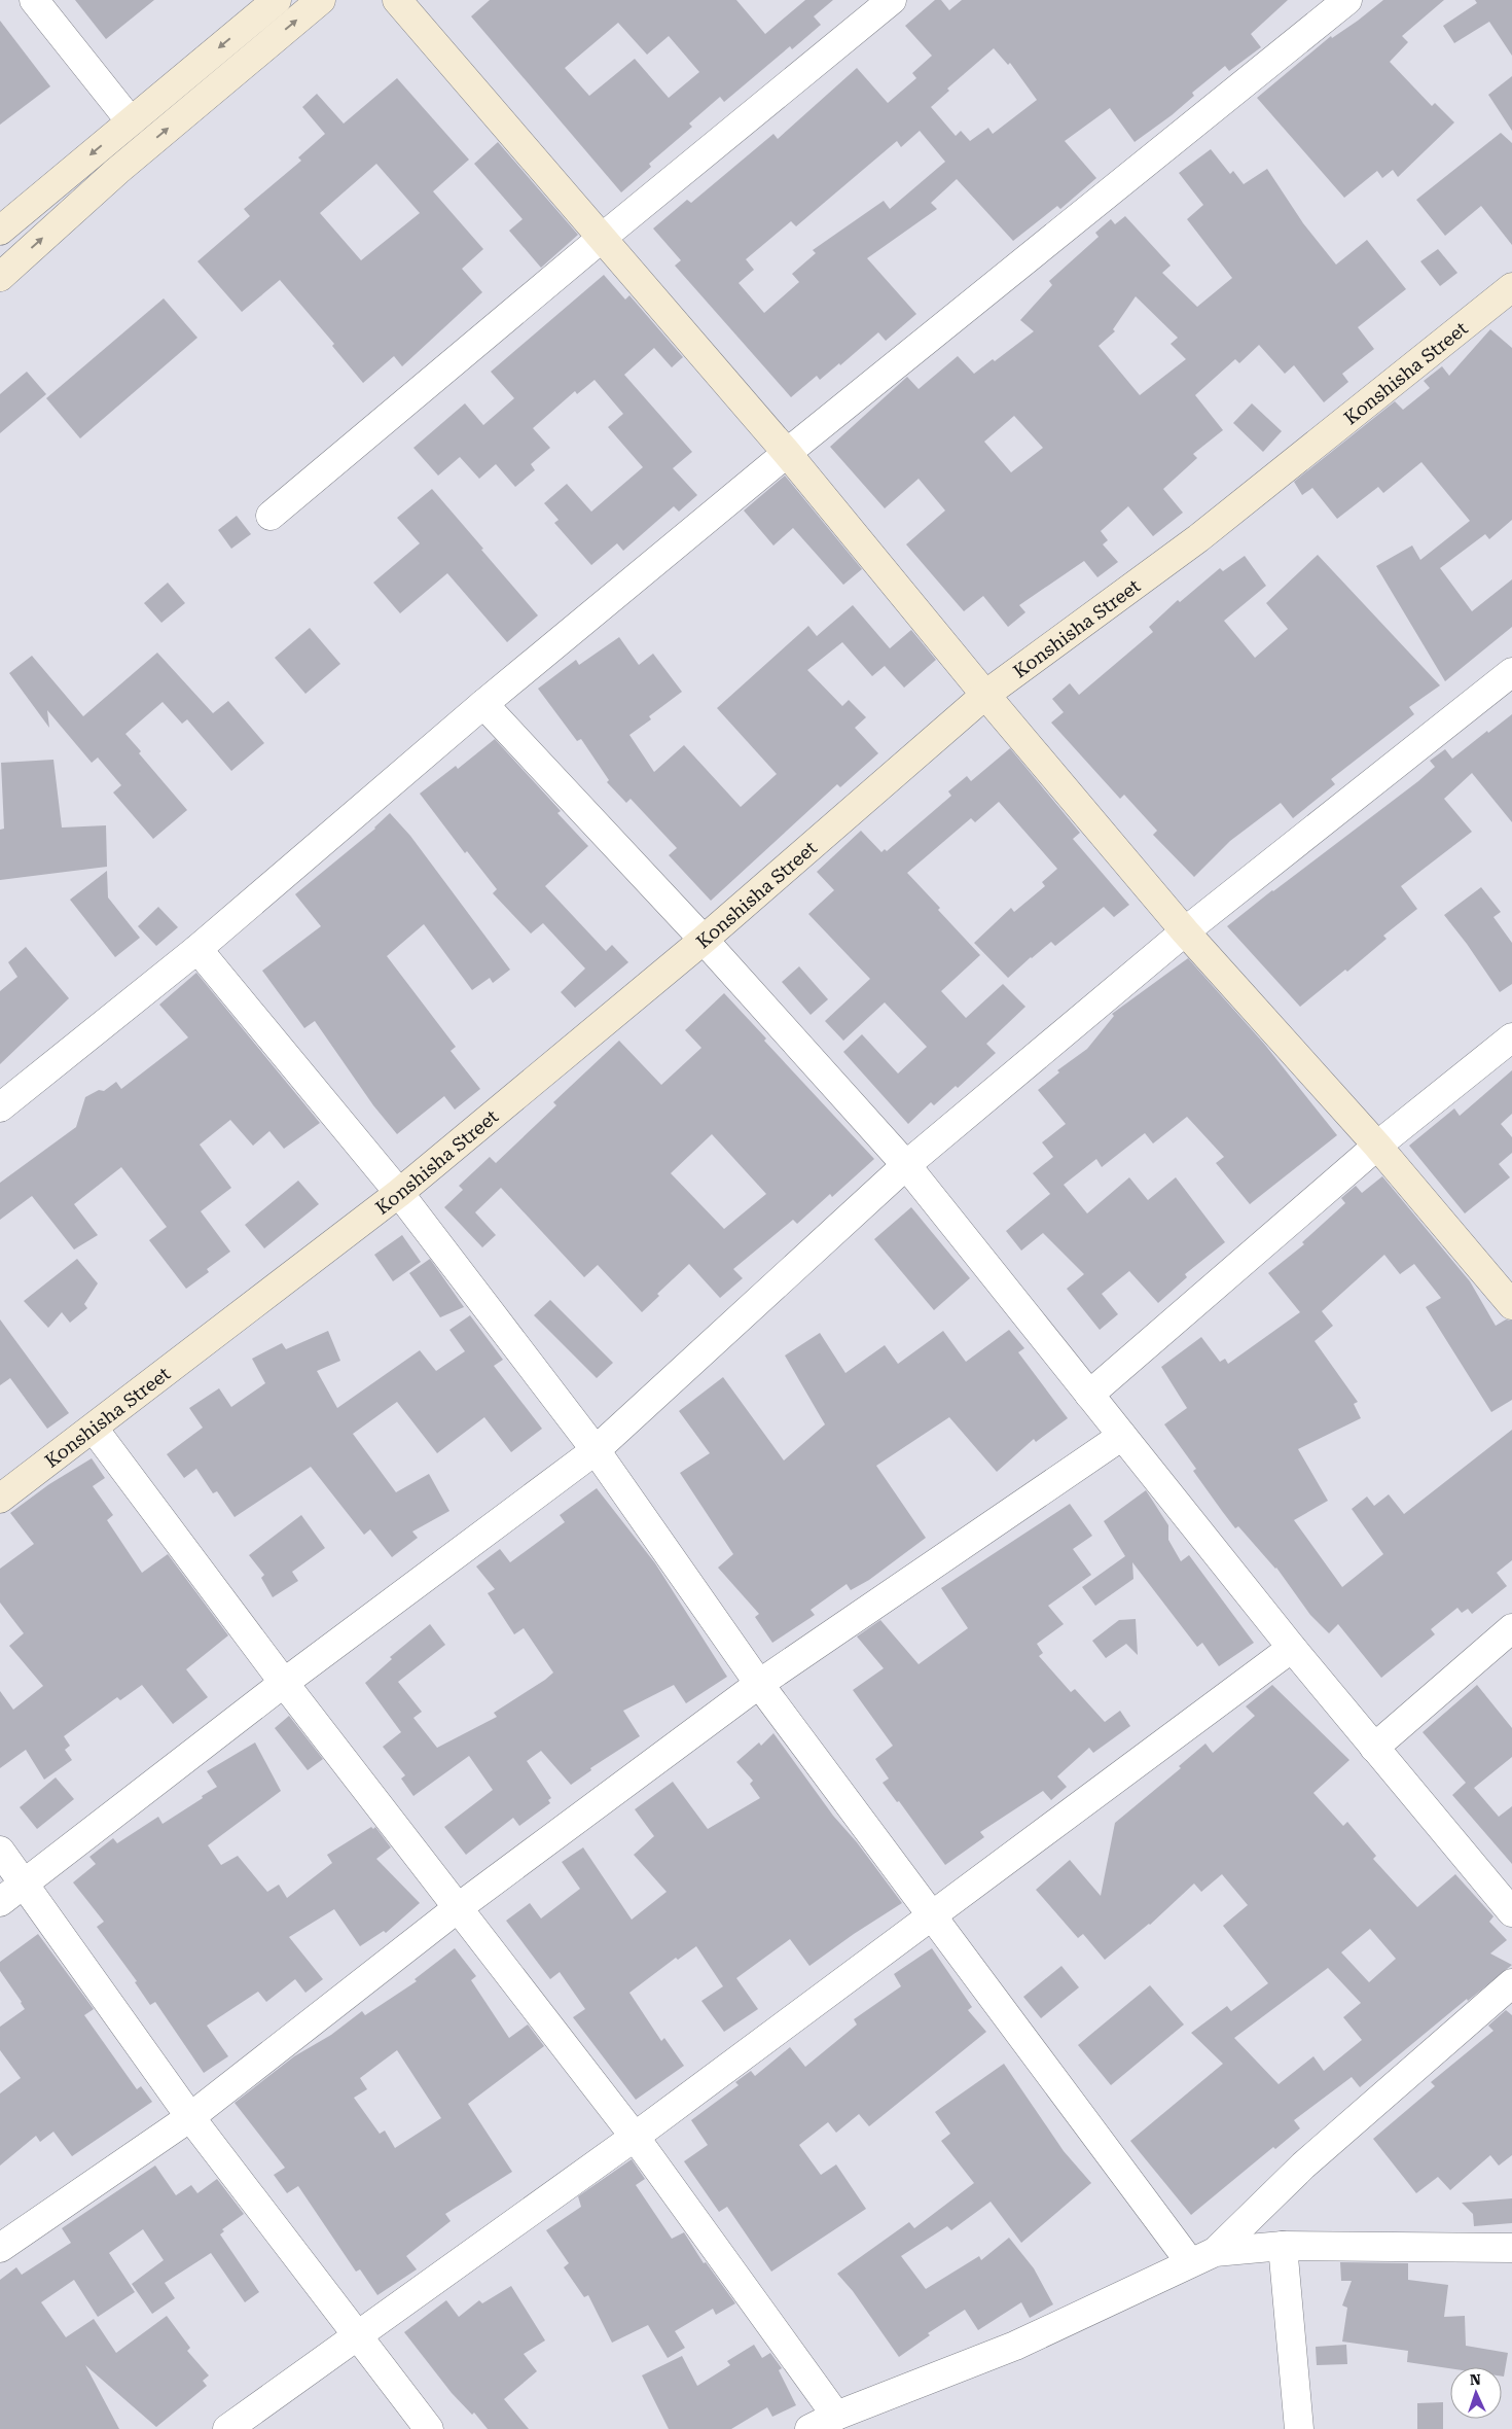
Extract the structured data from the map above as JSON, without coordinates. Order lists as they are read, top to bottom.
{
  "streets": {
    "street": ["Konshisha Street"]
  },
  "north": "top"
}
